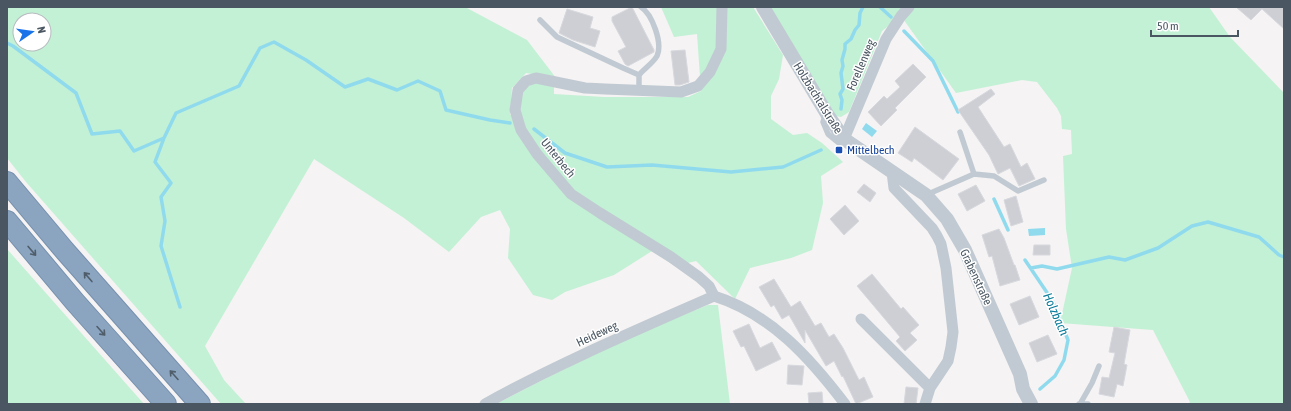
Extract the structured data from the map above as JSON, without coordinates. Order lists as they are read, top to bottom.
{
  "streets": {
    "street": [
      "Forellenweg",
      "Holzbachtalstraße",
      "Unterbech",
      "Grabenstraße",
      "Heideweg"
    ]
  },
  "crossings": [
    ["Forellenweg", "Holzbachtalstraße"],
    ["Holzbachtalstraße", "Grabenstraße"],
    ["Unterbech", "Heideweg"]
  ],
  "water": ["Holzbach"],
  "places": {
    "transit": ["Mittelbech"]
  },
  "scale_bar": "50 m",
  "north": "right"
}
